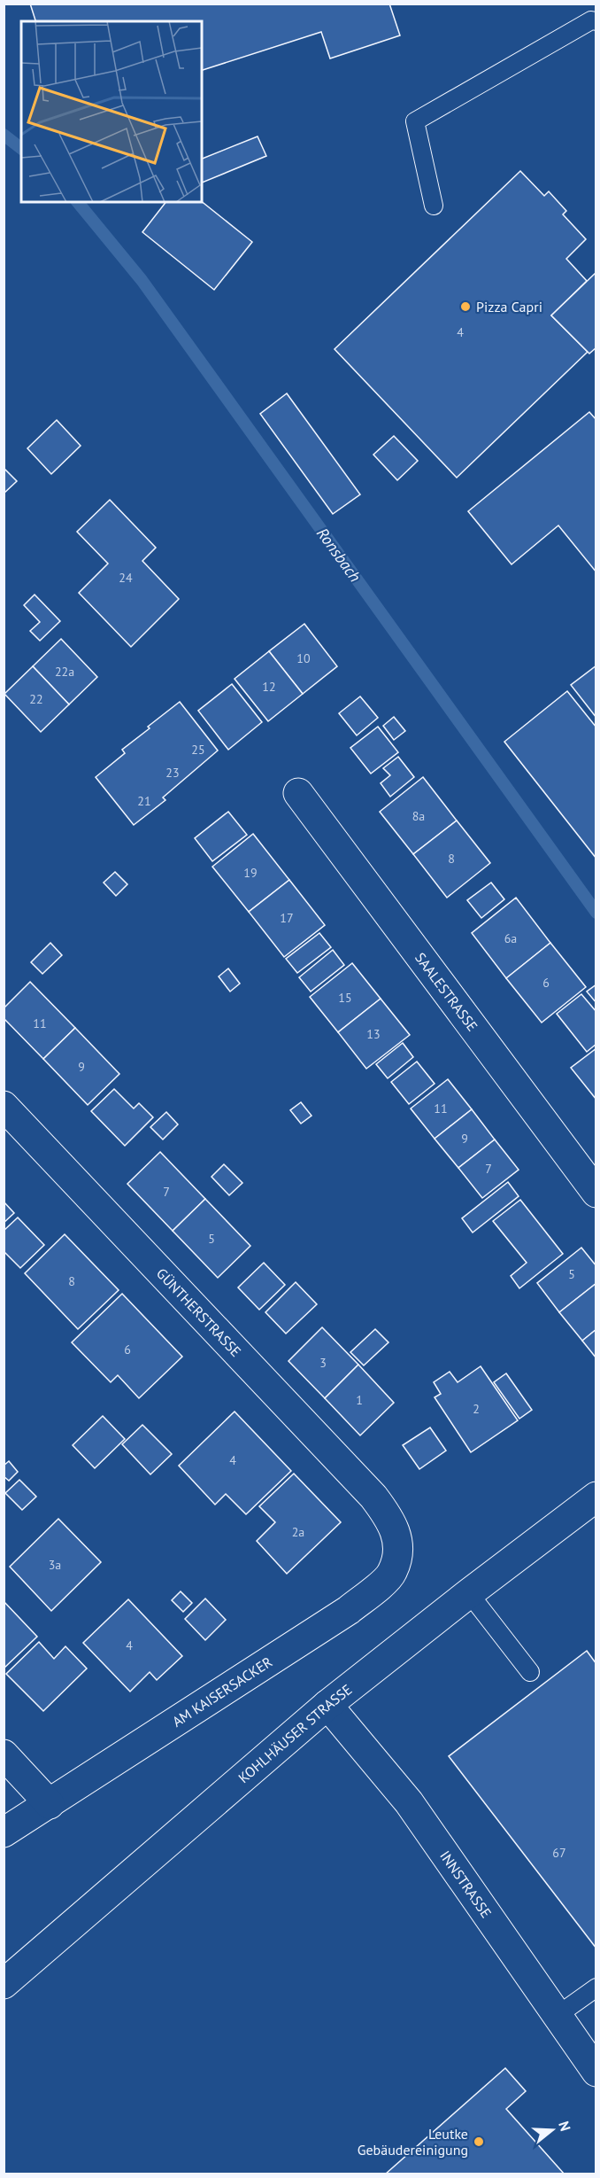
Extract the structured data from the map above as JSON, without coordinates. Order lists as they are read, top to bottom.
{
  "streets": {
    "street": [
      "SAALESTRASSE",
      "GÜNTHERSTRASSE",
      "AM KAISERSACKER",
      "KOHLHÄUSER STRASSE",
      "INNSTRASSE"
    ]
  },
  "crossings": [
    ["GÜNTHERSTRASSE", "AM KAISERSACKER"],
    ["KOHLHÄUSER STRASSE", "INNSTRASSE"]
  ],
  "water": ["Ronsbach"],
  "places": ["Pizza Capri", "Leutke Gebäudereinigung"],
  "house_numbers": [
    "4",
    "24",
    "10",
    "22a",
    "12",
    "22",
    "25",
    "23",
    "21",
    "8a",
    "8",
    "19",
    "17",
    "6a",
    "6",
    "15",
    "11",
    "13",
    "9",
    "11",
    "9",
    "7",
    "7",
    "5",
    "5",
    "8",
    "6",
    "3",
    "1",
    "2",
    "4",
    "2a",
    "3a",
    "4",
    "67"
  ],
  "north": "right"
}
